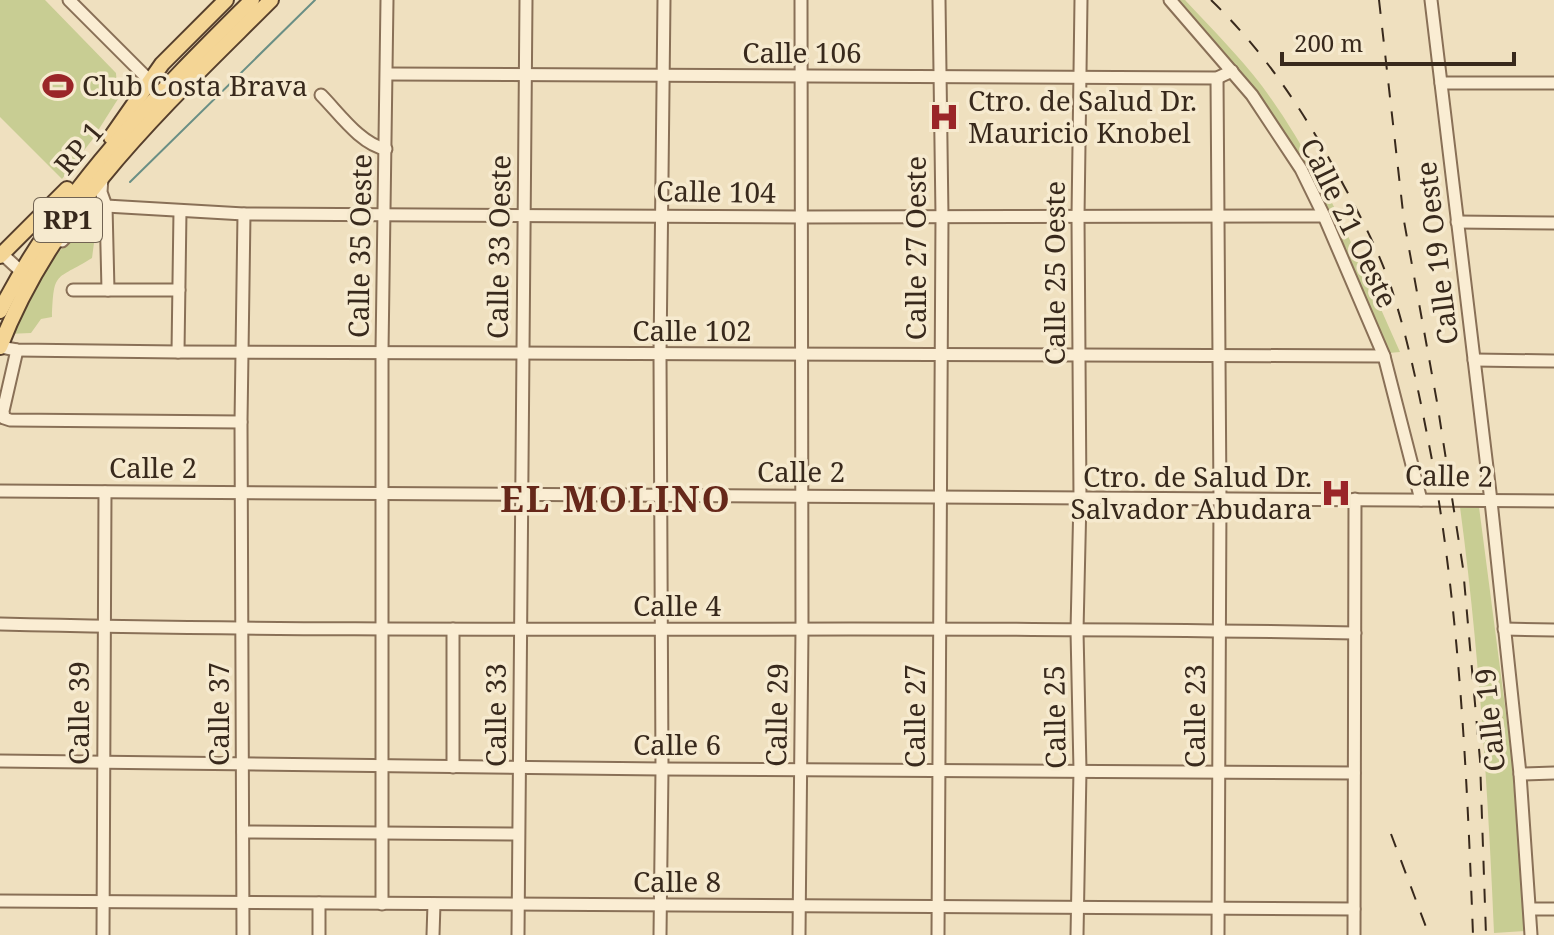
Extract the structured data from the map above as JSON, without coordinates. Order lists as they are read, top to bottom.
{
  "streets": {
    "main road": ["RP 1", "RP1"],
    "street": [
      "Calle 106",
      "Calle 104",
      "Calle 21 Oeste",
      "Calle 35 Oeste",
      "Calle 33 Oeste",
      "Calle 27 Oeste",
      "Calle 19 Oeste",
      "Calle 25 Oeste",
      "Calle 102",
      "Calle 2",
      "Calle 4",
      "Calle 39",
      "Calle 37",
      "Calle 33",
      "Calle 29",
      "Calle 27",
      "Calle 23",
      "Calle 25",
      "Calle 19",
      "Calle 6",
      "Calle 8"
    ]
  },
  "crossings": [
    ["Calle 106", "Calle 35 Oeste"],
    ["Calle 106", "Calle 33 Oeste"],
    ["Calle 106", "Calle 27 Oeste"],
    ["Calle 106", "Calle 25 Oeste"],
    ["Calle 106", "Calle 29"],
    ["Calle 106", "Calle 23"],
    ["RP 1", "Calle 102"],
    ["Calle 104", "Calle 21 Oeste"],
    ["Calle 104", "Calle 35 Oeste"],
    ["Calle 104", "Calle 33 Oeste"],
    ["Calle 104", "Calle 27 Oeste"],
    ["Calle 104", "Calle 25 Oeste"],
    ["Calle 104", "Calle 37"],
    ["Calle 104", "Calle 29"],
    ["Calle 104", "Calle 23"],
    ["Calle 21 Oeste", "Calle 102"],
    ["Calle 21 Oeste", "Calle 2"],
    ["Calle 35 Oeste", "Calle 102"],
    ["Calle 35 Oeste", "Calle 2"],
    ["Calle 35 Oeste", "Calle 4"],
    ["Calle 35 Oeste", "Calle 6"],
    ["Calle 35 Oeste", "Calle 8"],
    ["Calle 33 Oeste", "Calle 102"],
    ["Calle 33 Oeste", "Calle 2"],
    ["Calle 33 Oeste", "Calle 33"],
    ["Calle 27 Oeste", "Calle 102"],
    ["Calle 27 Oeste", "Calle 2"],
    ["Calle 27 Oeste", "Calle 27"],
    ["Calle 19 Oeste", "Calle 2"],
    ["Calle 19 Oeste", "Calle 19"],
    ["Calle 25 Oeste", "Calle 102"],
    ["Calle 25 Oeste", "Calle 2"],
    ["Calle 25 Oeste", "Calle 25"],
    ["Calle 102", "Calle 37"],
    ["Calle 102", "Calle 29"],
    ["Calle 102", "Calle 23"],
    ["Calle 2", "Calle 39"],
    ["Calle 2", "Calle 37"],
    ["Calle 2", "Calle 33"],
    ["Calle 2", "Calle 29"],
    ["Calle 2", "Calle 27"],
    ["Calle 2", "Calle 23"],
    ["Calle 2", "Calle 25"],
    ["Calle 2", "Calle 19"],
    ["Calle 4", "Calle 39"],
    ["Calle 4", "Calle 37"],
    ["Calle 4", "Calle 33"],
    ["Calle 4", "Calle 29"],
    ["Calle 4", "Calle 27"],
    ["Calle 4", "Calle 23"],
    ["Calle 4", "Calle 25"],
    ["Calle 39", "Calle 6"],
    ["Calle 39", "Calle 8"],
    ["Calle 37", "Calle 6"],
    ["Calle 37", "Calle 8"],
    ["Calle 33", "Calle 6"],
    ["Calle 33", "Calle 8"],
    ["Calle 29", "Calle 6"],
    ["Calle 29", "Calle 8"],
    ["Calle 27", "Calle 6"],
    ["Calle 27", "Calle 8"],
    ["Calle 23", "Calle 6"],
    ["Calle 23", "Calle 8"],
    ["Calle 25", "Calle 6"],
    ["Calle 25", "Calle 8"]
  ],
  "districts": ["EL MOLINO"],
  "places": {
    "sports": ["Club Costa Brava"],
    "hospital": ["Ctro. de Salud Dr. Mauricio Knobel", "Ctro. de Salud Dr. Salvador Abudara"]
  },
  "scale_bar": "200 m"
}
